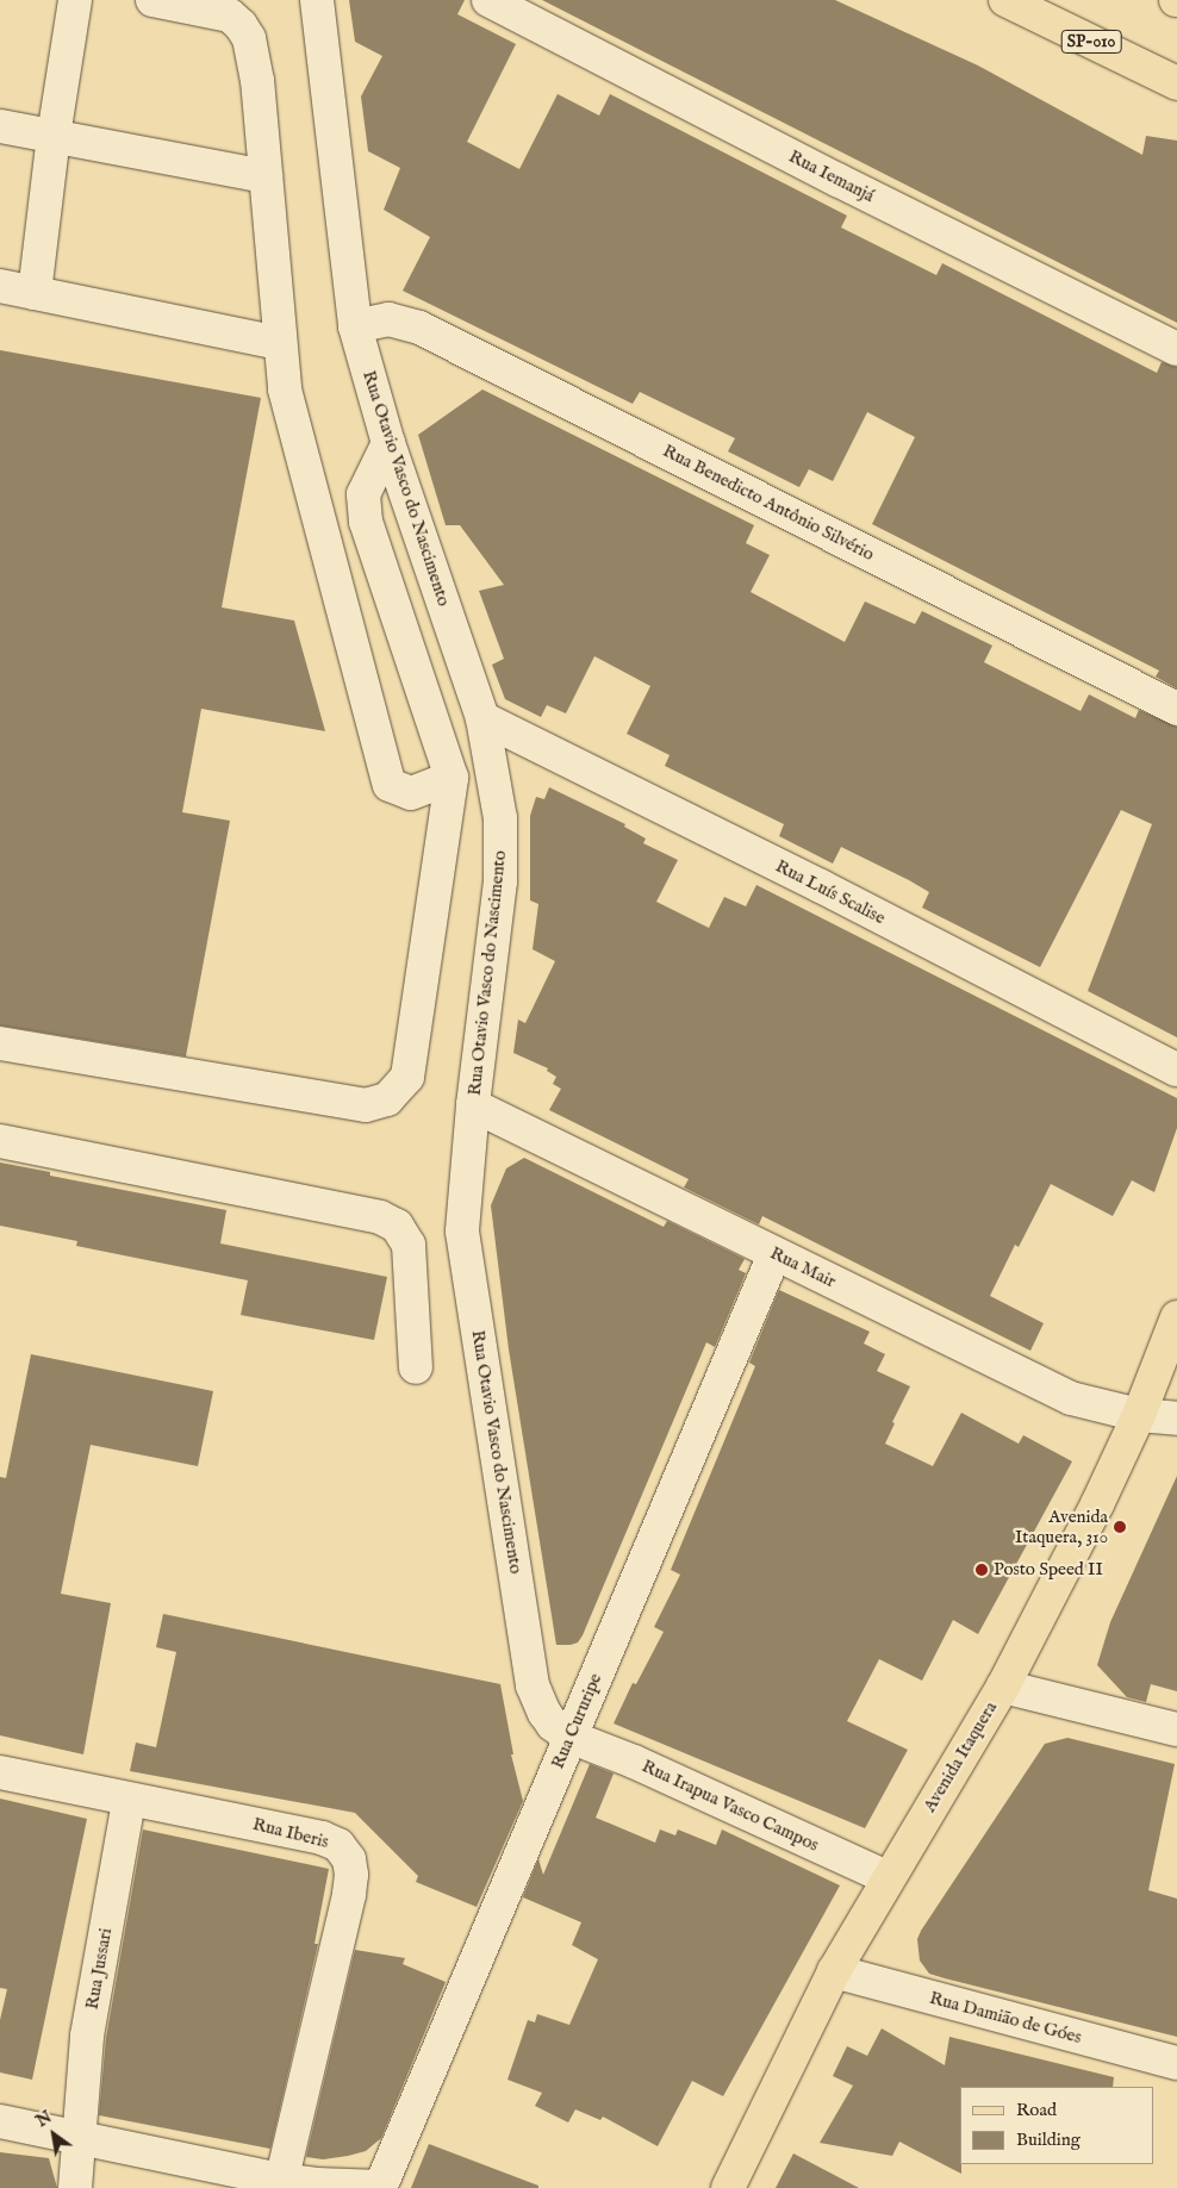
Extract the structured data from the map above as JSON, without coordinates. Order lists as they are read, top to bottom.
{
  "streets": {
    "main road": ["SP-010", "Avenida Itaquera"],
    "street": [
      "Rua Iemanjá",
      "Rua Otavio Vasco do Nascimento",
      "Rua Benedicto Antônio Silvério",
      "Rua Luís Scalise",
      "Rua Mair",
      "Rua Cururipe",
      "Rua Irapua Vasco Campos",
      "Rua Iberis",
      "Rua Jussari",
      "Rua Damião de Góes"
    ]
  },
  "crossings": [
    ["Rua Otavio Vasco do Nascimento", "Rua Benedicto Antônio Silvério"],
    ["Rua Otavio Vasco do Nascimento", "Rua Luís Scalise"],
    ["Rua Otavio Vasco do Nascimento", "Rua Mair"],
    ["Rua Otavio Vasco do Nascimento", "Rua Cururipe"],
    ["Rua Otavio Vasco do Nascimento", "Rua Irapua Vasco Campos"],
    ["Rua Mair", "Rua Cururipe"],
    ["Rua Mair", "Avenida Itaquera"],
    ["Rua Cururipe", "Rua Irapua Vasco Campos"],
    ["Avenida Itaquera", "Rua Irapua Vasco Campos"],
    ["Avenida Itaquera", "Rua Damião de Góes"],
    ["Rua Iberis", "Rua Jussari"]
  ],
  "places": ["Avenida Itaquera, 310", "Posto Speed II"],
  "legend": ["Road", "Building"],
  "north": "top left"
}
